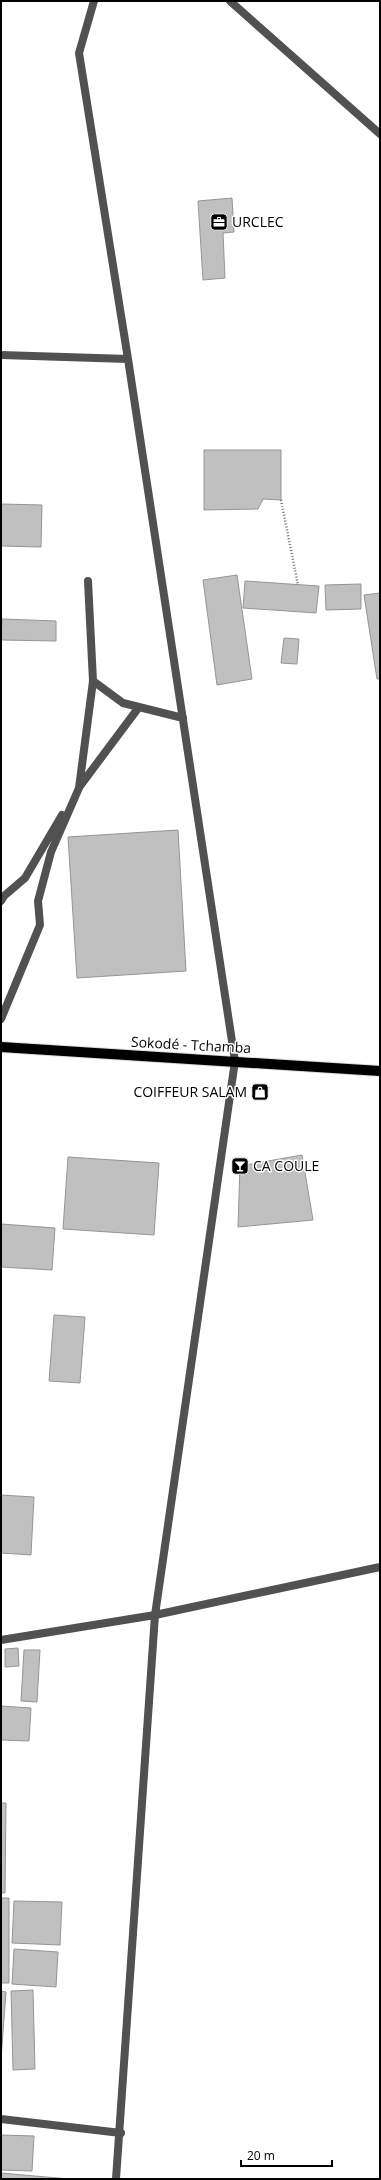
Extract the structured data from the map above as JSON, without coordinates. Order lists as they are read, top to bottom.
{
  "streets": {
    "main road": ["Sokodé - Tchamba"]
  },
  "places": {
    "office": ["URCLEC"],
    "shop": ["COIFFEUR SALAM"],
    "bar": ["CA COULE"]
  },
  "scale_bar": "20 m"
}
